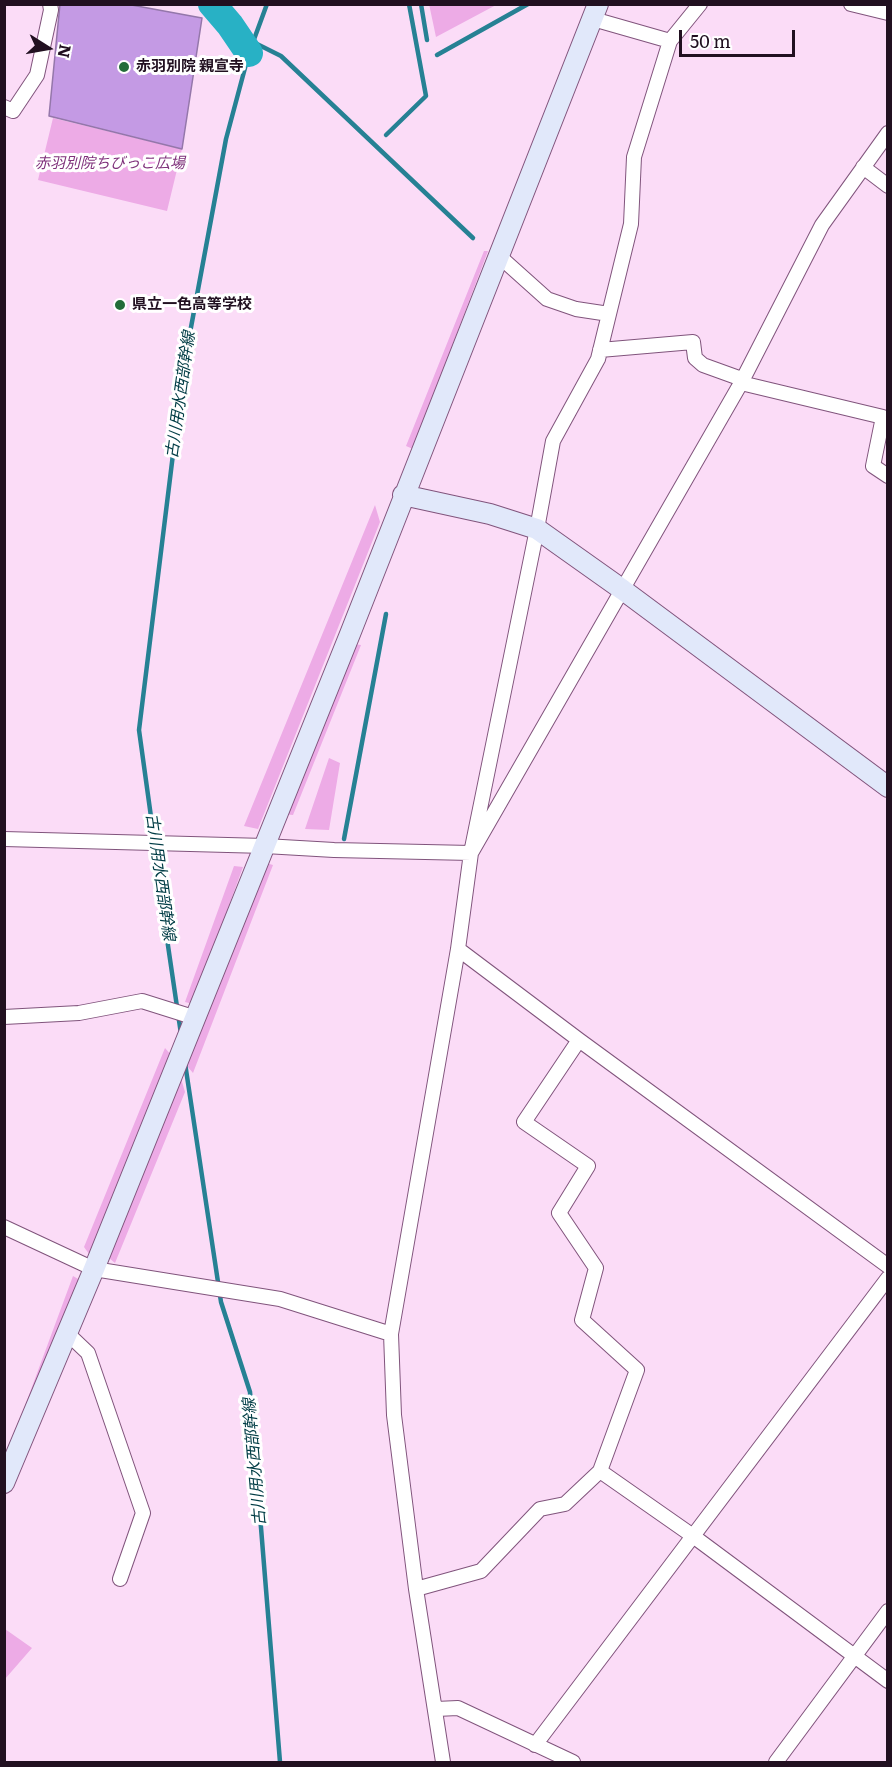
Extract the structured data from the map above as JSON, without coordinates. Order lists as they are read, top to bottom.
{
  "water": ["古川用水西部幹線"],
  "parks": ["赤羽別院ちびっこ広場"],
  "places": ["赤羽別院 親宣寺", "県立一色高等学校"],
  "scale_bar": "50 m",
  "north": "right"
}
